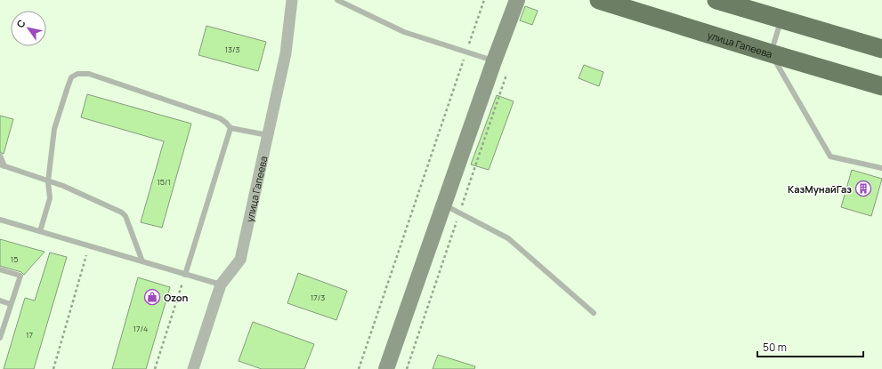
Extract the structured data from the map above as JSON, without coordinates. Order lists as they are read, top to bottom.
{
  "streets": {
    "highway": ["улица Гапеева"]
  },
  "places": {
    "building": ["КазМунайГаз"],
    "shop": ["Ozon"]
  },
  "house_numbers": [
    "13/3",
    "15/1",
    "15",
    "17/3",
    "17/4",
    "17"
  ],
  "scale_bar": "50 m",
  "north": "top left"
}
